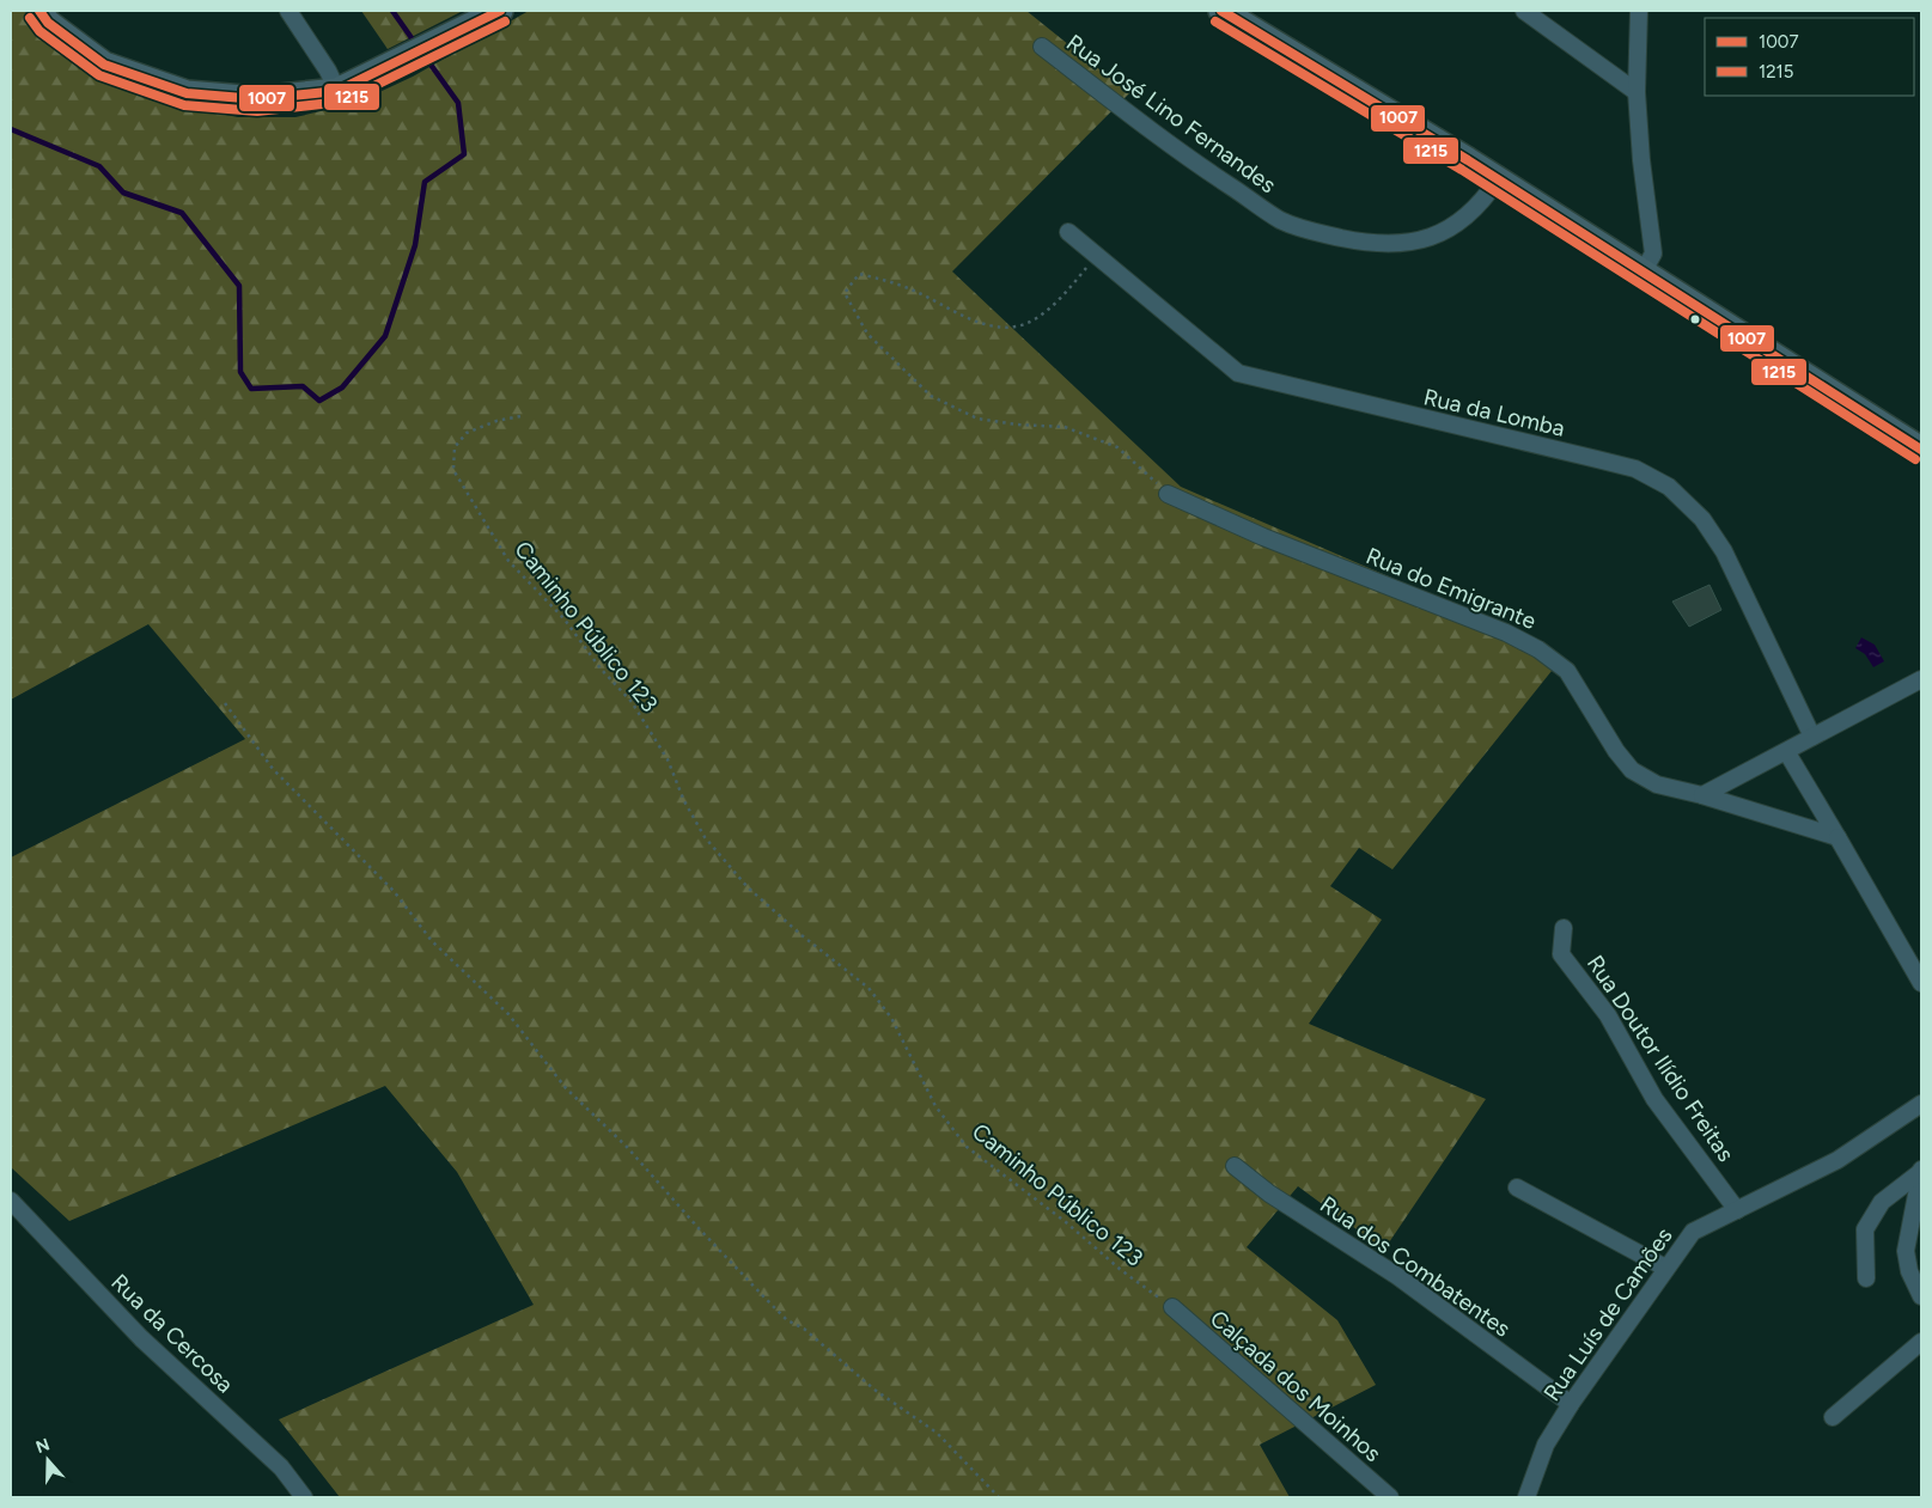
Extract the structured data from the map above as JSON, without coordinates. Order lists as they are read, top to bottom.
{
  "streets": {
    "street": [
      "Rua José Lino Fernandes",
      "Rua da Lomba",
      "Rua do Emigrante",
      "Rua Doutor Ilídio Freitas",
      "Rua dos Combatentes",
      "Rua Luís de Camões",
      "Rua da Cercosa",
      "Calçada dos Moinhos"
    ],
    "path": ["Caminho Público 123"]
  },
  "crossings": [
    ["Caminho Público 123", "Calçada dos Moinhos"],
    ["Rua Doutor Ilídio Freitas", "Rua Luís de Camões"],
    ["Rua dos Combatentes", "Rua Luís de Camões"]
  ],
  "lines": ["transit line 1007", "transit line 1215"],
  "legend": ["1007", "1215"],
  "north": "top"
}
